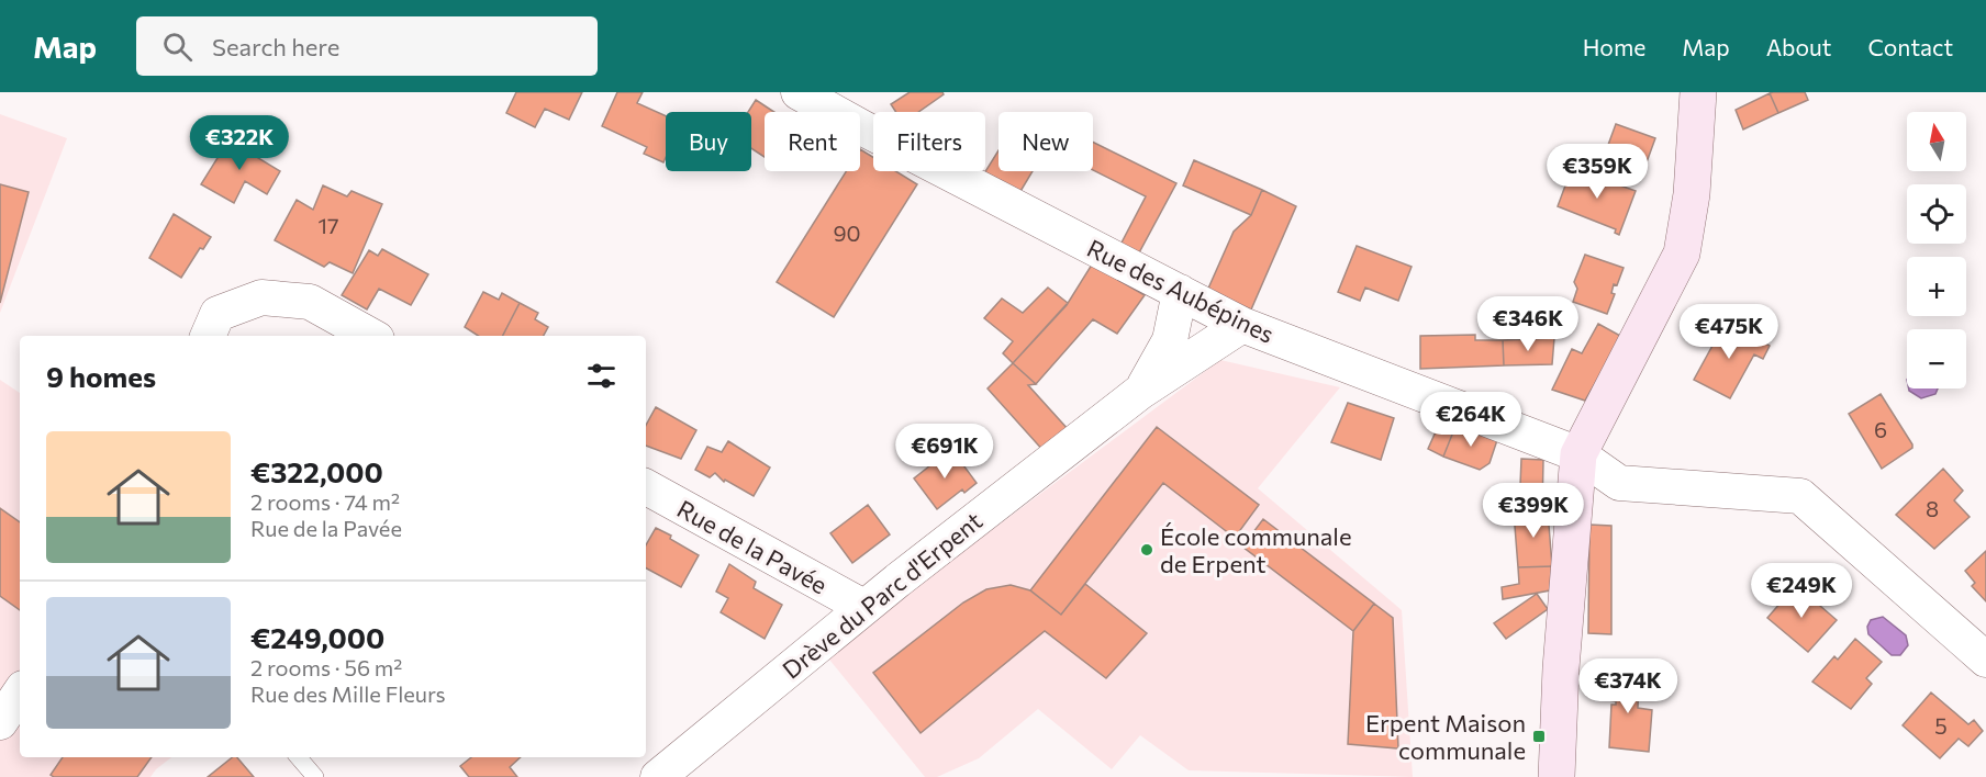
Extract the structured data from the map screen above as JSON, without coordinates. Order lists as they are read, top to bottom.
{
  "streets": {
    "street": ["Rue des Aubépines", "Rue de la Pavée", "Drève du Parc d'Erpent"]
  },
  "crossings": [
    ["Rue des Aubépines", "Drève du Parc d'Erpent"],
    ["Rue de la Pavée", "Drève du Parc d'Erpent"]
  ],
  "places": {
    "other": ["École communale de Erpent"],
    "transit": ["Erpent Maison communale"]
  },
  "house_numbers": [
    "17",
    "90",
    "6",
    "8",
    "5"
  ],
  "north": "top",
  "page": {
    "header": "Map",
    "search": "Search here",
    "nav": [
      "Home",
      "Map",
      "About",
      "Contact"
    ],
    "map_buttons": ["+", "−"],
    "chip": [
      "Buy",
      "Rent",
      "Filters",
      "New"
    ],
    "price": [
      "€322K",
      "€359K",
      "€346K",
      "€475K",
      "€264K",
      "€691K",
      "€399K",
      "€249K",
      "€374K"
    ],
    "heading": "9 homes",
    "list": [
      {
        "name": "€322,000",
        "note": "2 rooms · 74 m² · Rue de la Pavée"
      },
      {
        "name": "€249,000",
        "note": "2 rooms · 56 m² · Rue des Mille Fleurs"
      }
    ]
  }
}
